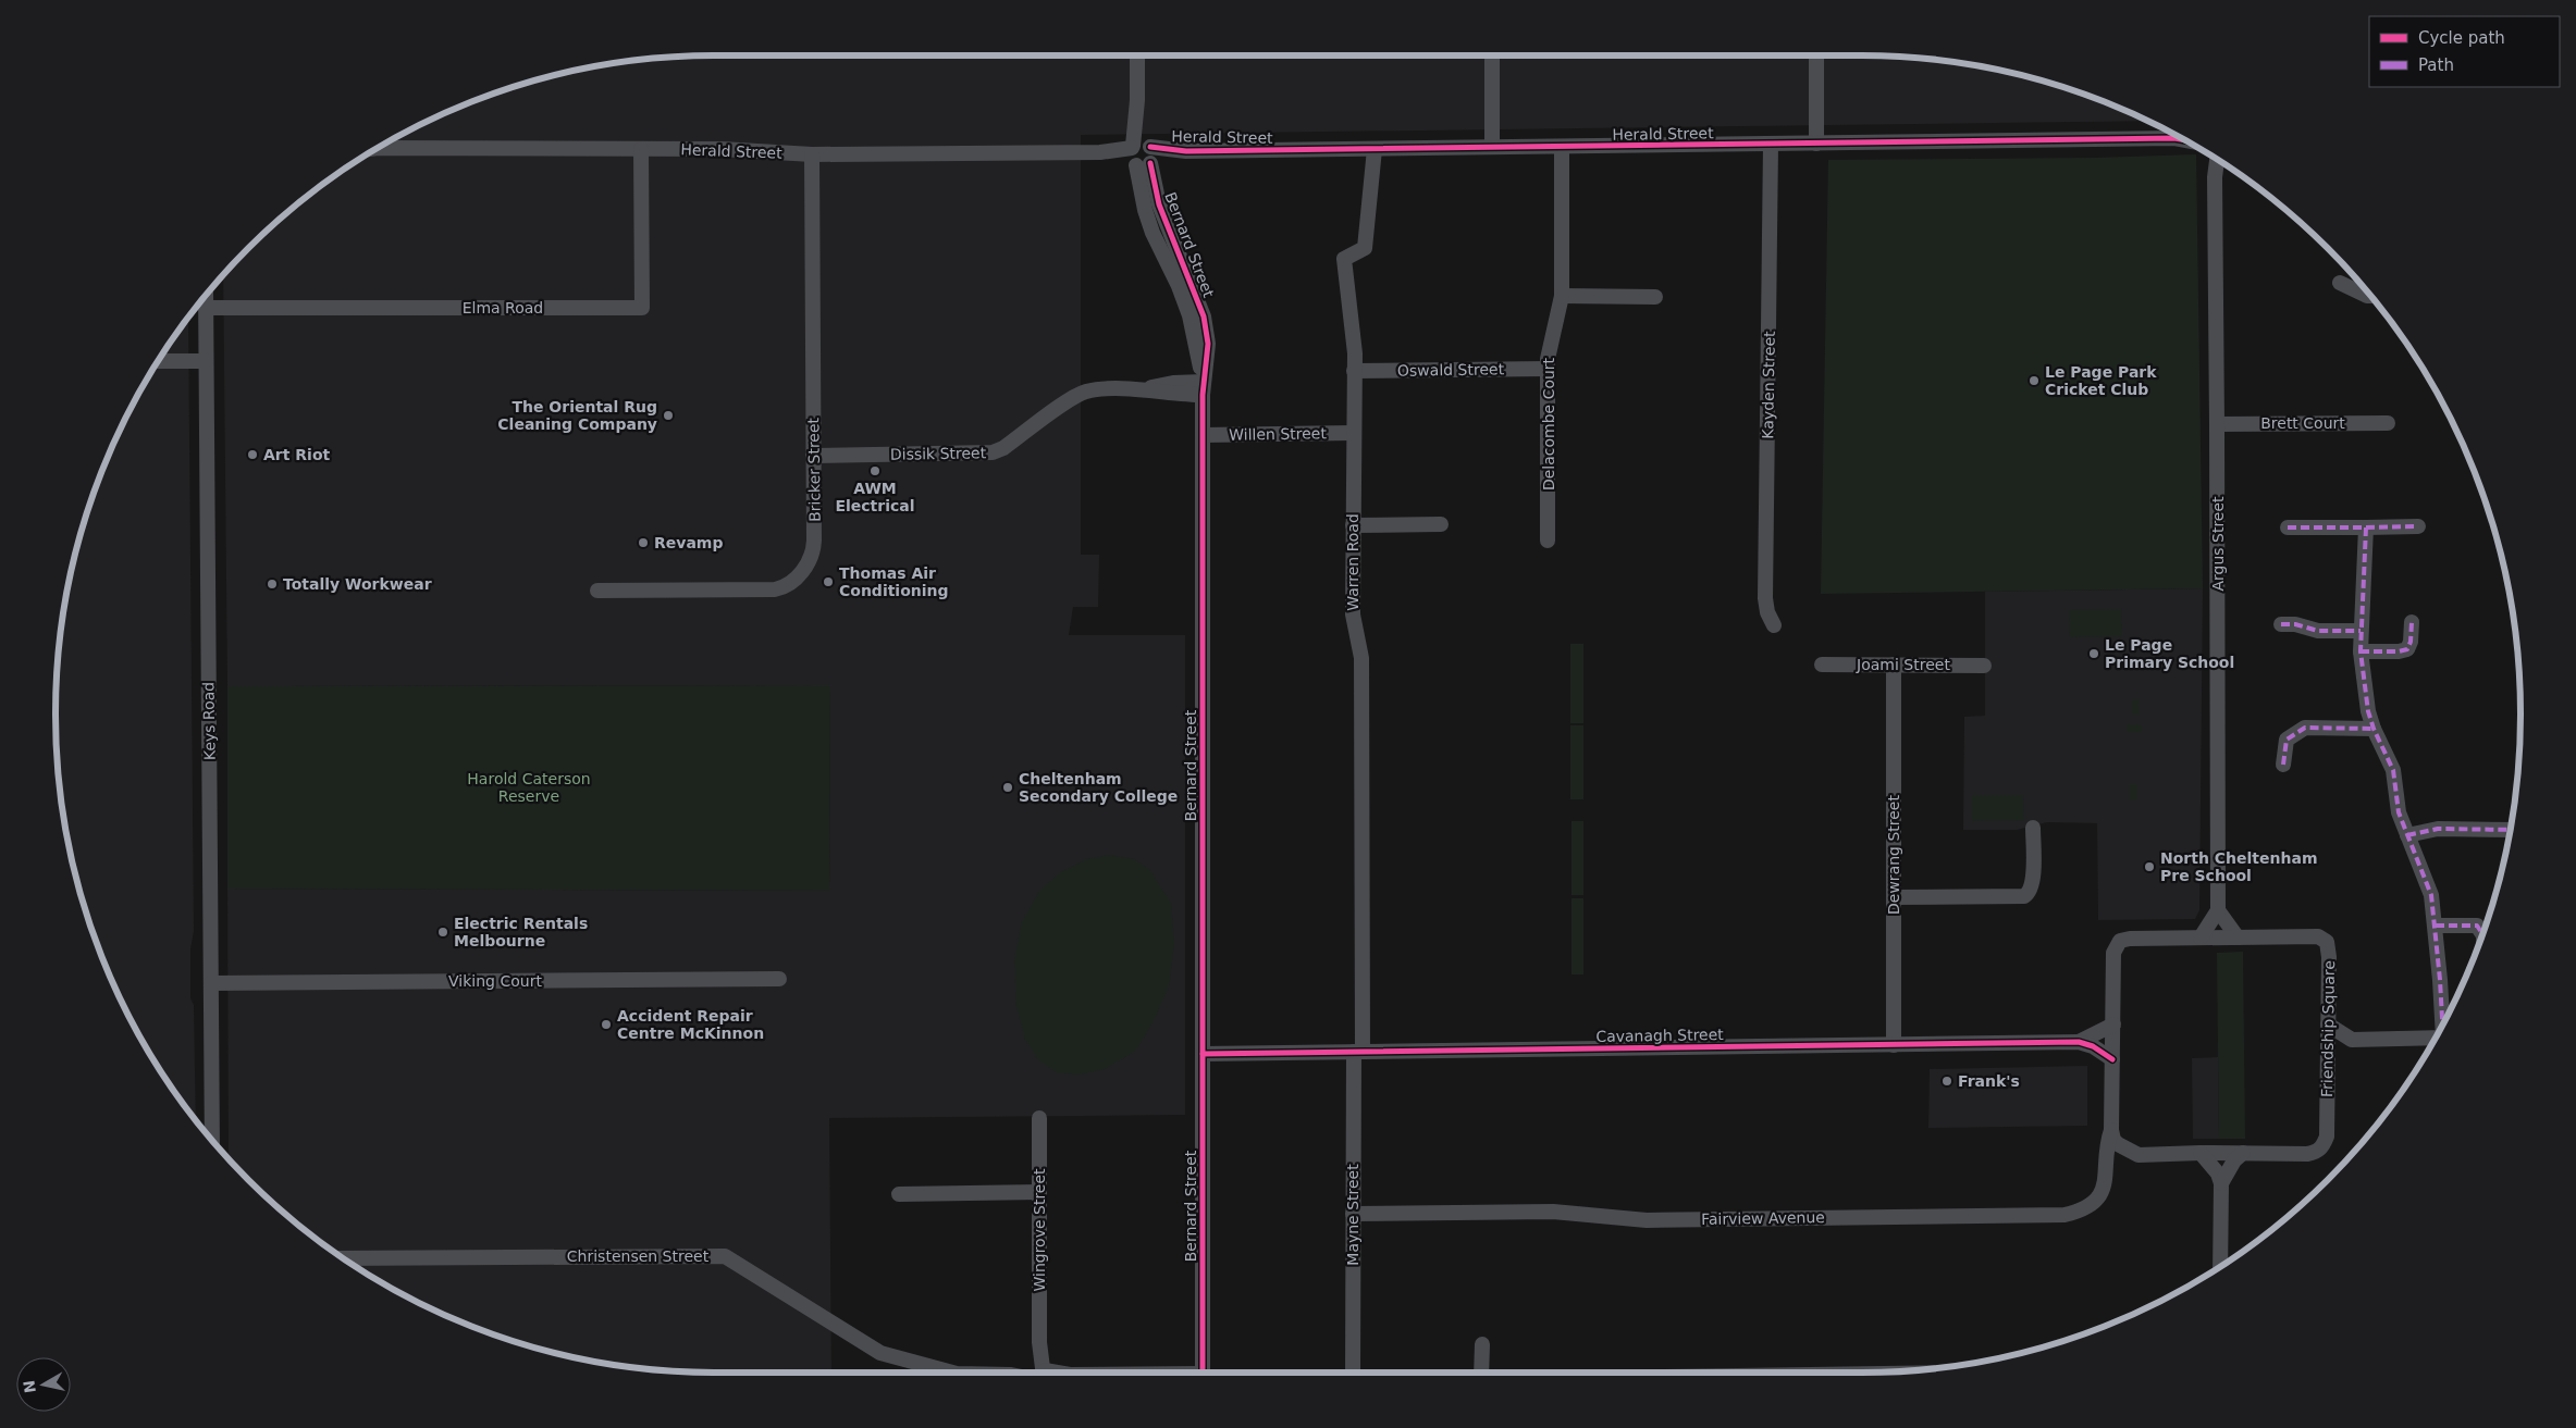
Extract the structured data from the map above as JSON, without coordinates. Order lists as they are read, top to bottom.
{
  "streets": {
    "street": [
      "Herald Street",
      "Bernard Street",
      "Elma Road",
      "Oswald Street",
      "Kayden Street",
      "Brett Court",
      "Delacombe Court",
      "Willen Street",
      "Dissik Street",
      "Bricker Street",
      "Argus Street",
      "Warren Road",
      "Joami Street",
      "Keys Road",
      "Dewrang Street",
      "Viking Court",
      "Friendship Square",
      "Cavanagh Street",
      "Mayne Street",
      "Fairview Avenue",
      "Wingrove Street",
      "Christensen Street"
    ]
  },
  "crossings": [
    ["Herald Street", "Bernard Street"],
    ["Herald Street", "Elma Road"],
    ["Herald Street", "Kayden Street"],
    ["Herald Street", "Delacombe Court"],
    ["Herald Street", "Bricker Street"],
    ["Herald Street", "Warren Road"],
    ["Bernard Street", "Willen Street"],
    ["Bernard Street", "Dissik Street"],
    ["Bernard Street", "Cavanagh Street"],
    ["Elma Road", "Keys Road"],
    ["Oswald Street", "Delacombe Court"],
    ["Oswald Street", "Warren Road"],
    ["Brett Court", "Argus Street"],
    ["Willen Street", "Warren Road"],
    ["Dissik Street", "Bricker Street"],
    ["Warren Road", "Cavanagh Street"],
    ["Warren Road", "Mayne Street"],
    ["Joami Street", "Dewrang Street"],
    ["Keys Road", "Viking Court"],
    ["Dewrang Street", "Cavanagh Street"],
    ["Friendship Square", "Cavanagh Street"],
    ["Friendship Square", "Fairview Avenue"],
    ["Cavanagh Street", "Mayne Street"],
    ["Mayne Street", "Fairview Avenue"]
  ],
  "parks": ["Harold Caterson Reserve"],
  "places": [
    "Le Page Park Cricket Club",
    "The Oriental Rug Cleaning Company",
    "Art Riot",
    "AWM Electrical",
    "Revamp",
    "Thomas Air Conditioning",
    "Totally Workwear",
    "Le Page Primary School",
    "Cheltenham Secondary College",
    "North Cheltenham Pre School",
    "Electric Rentals Melbourne",
    "Accident Repair Centre McKinnon",
    "Frank's"
  ],
  "legend": ["Cycle path", "Path"],
  "north": "left"
}
